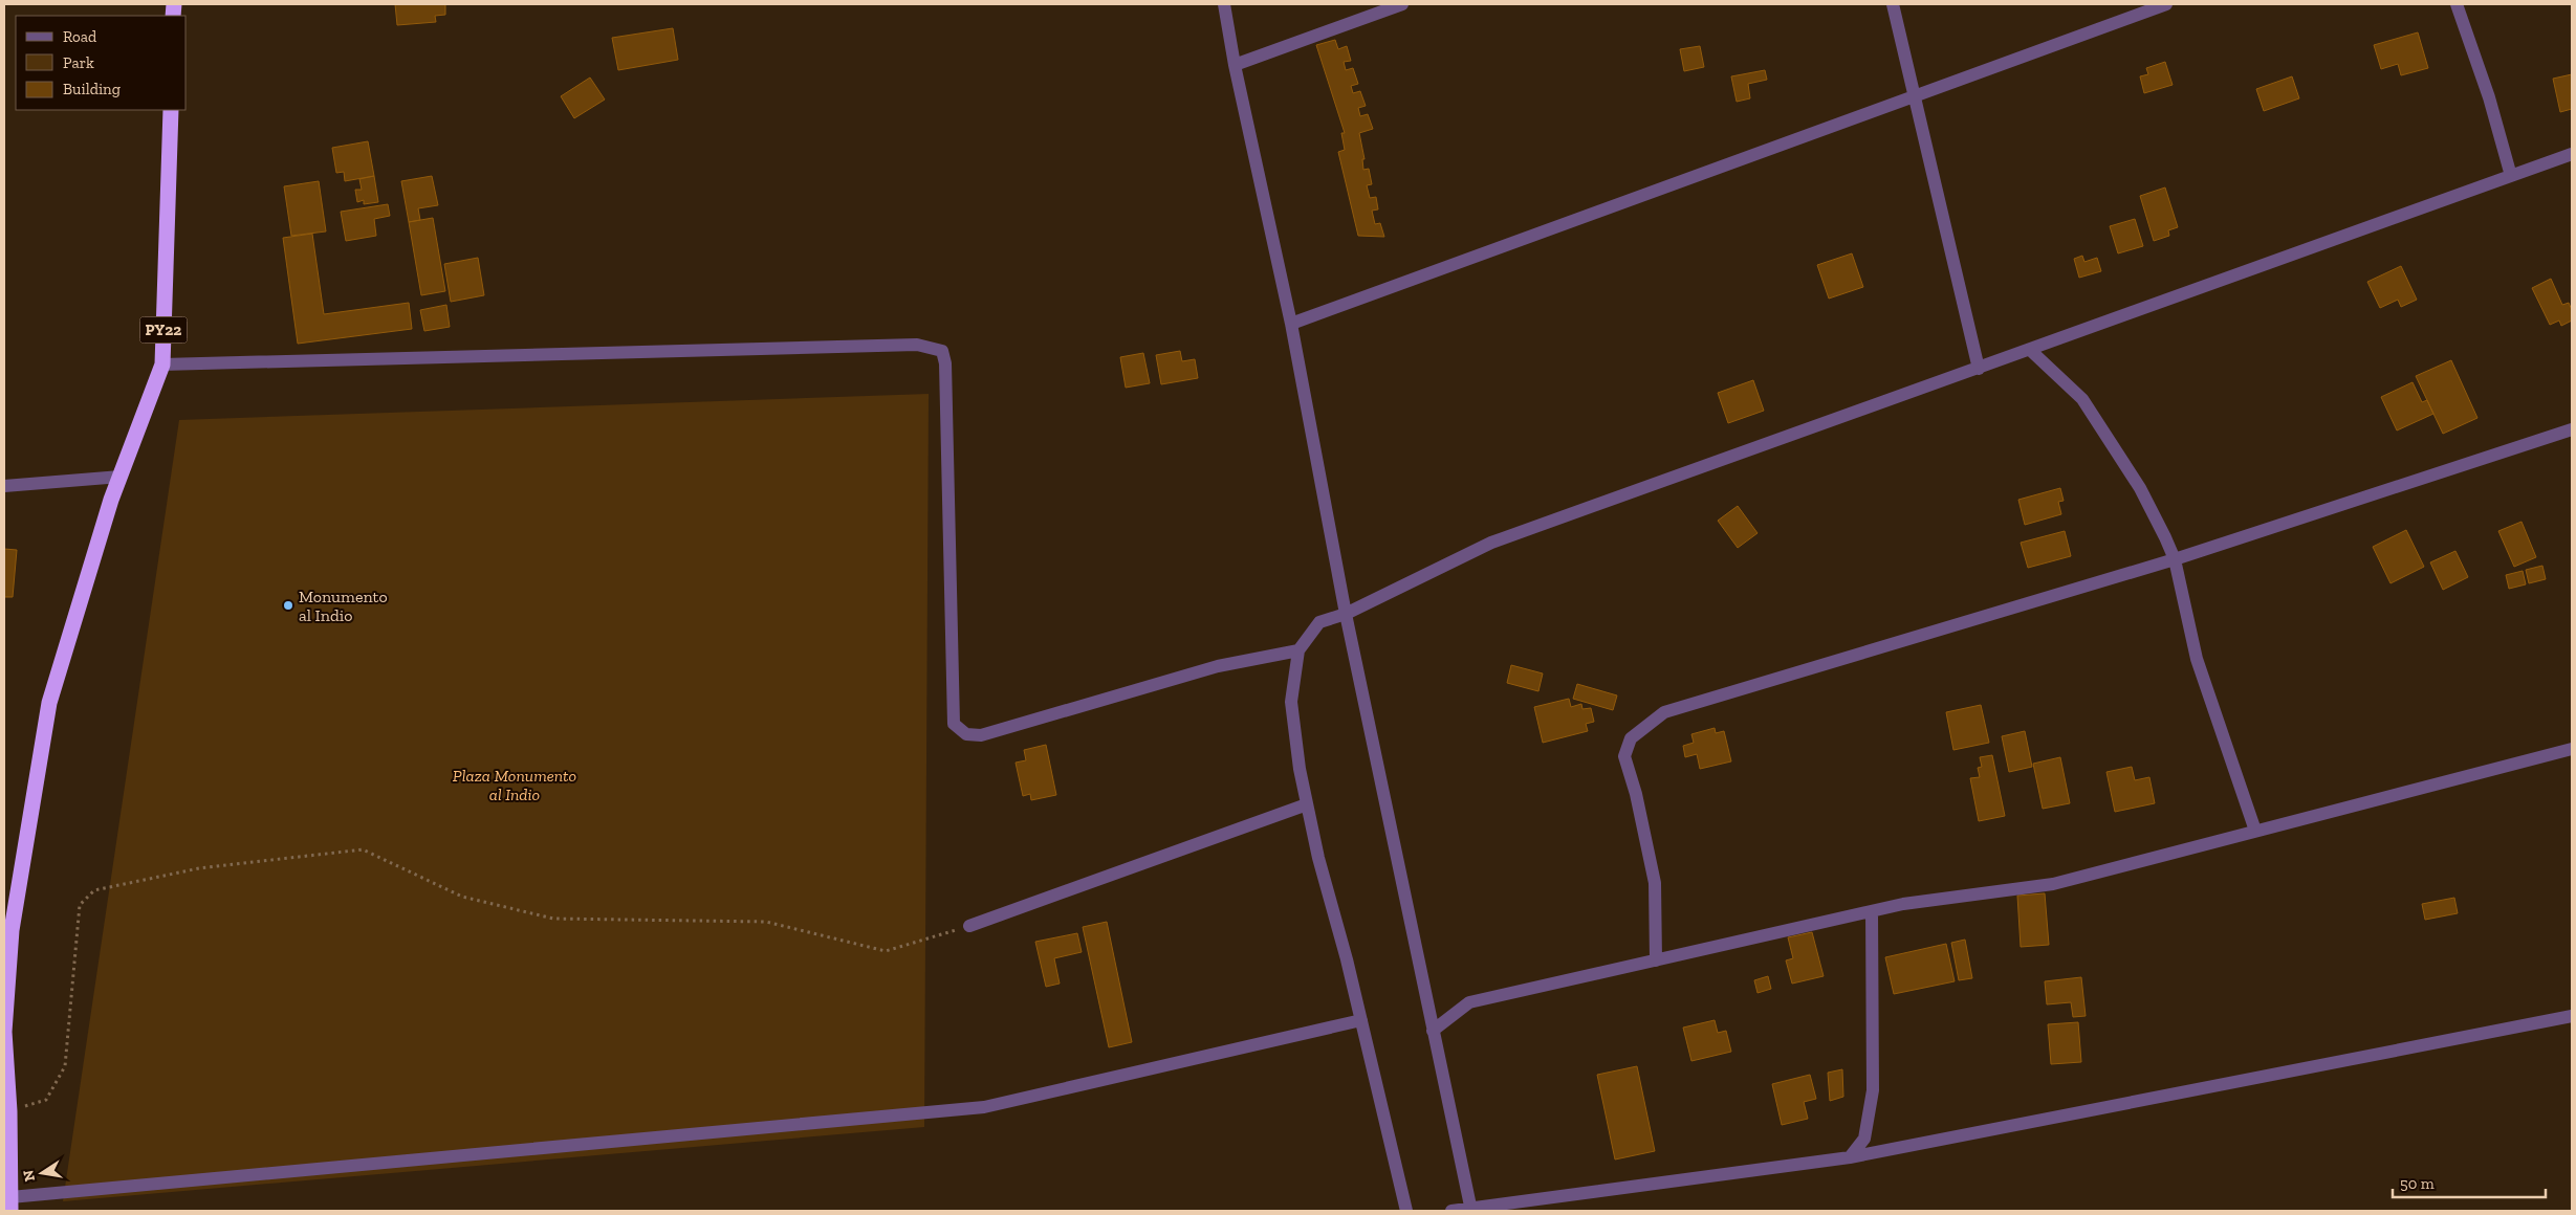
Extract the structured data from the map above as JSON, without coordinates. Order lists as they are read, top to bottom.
{
  "streets": {
    "highway": ["PY22"]
  },
  "parks": ["Plaza Monumento al Indio"],
  "places": ["Monumento al Indio"],
  "legend": ["Road", "Park", "Building"],
  "scale_bar": "50 m",
  "north": "left"
}
